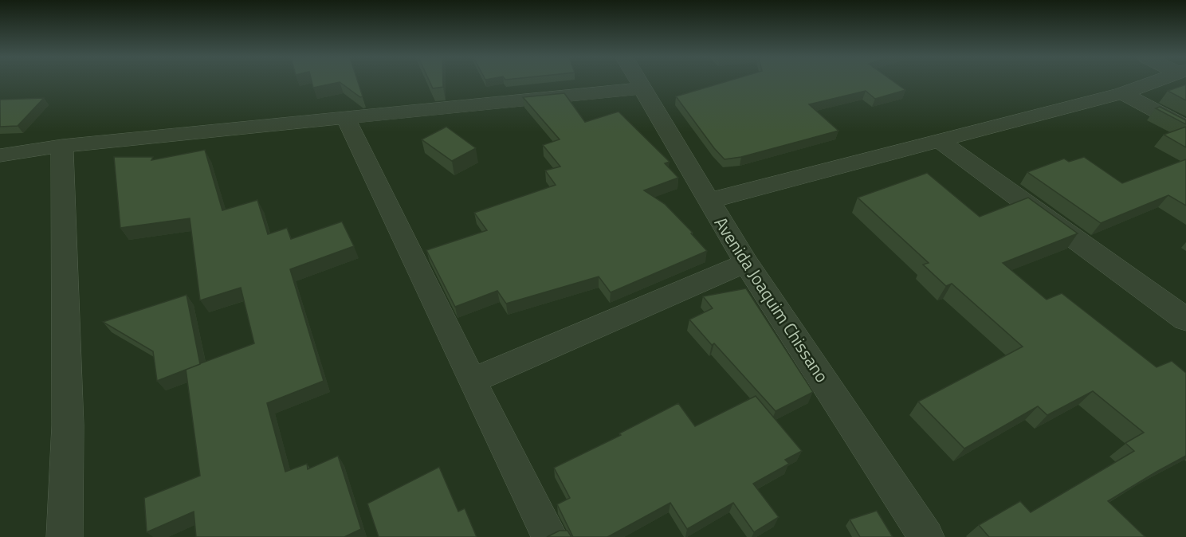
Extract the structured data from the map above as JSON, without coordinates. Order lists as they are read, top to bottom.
{
  "streets": {
    "street": ["Avenida Joaquim Chissano"]
  }
}
